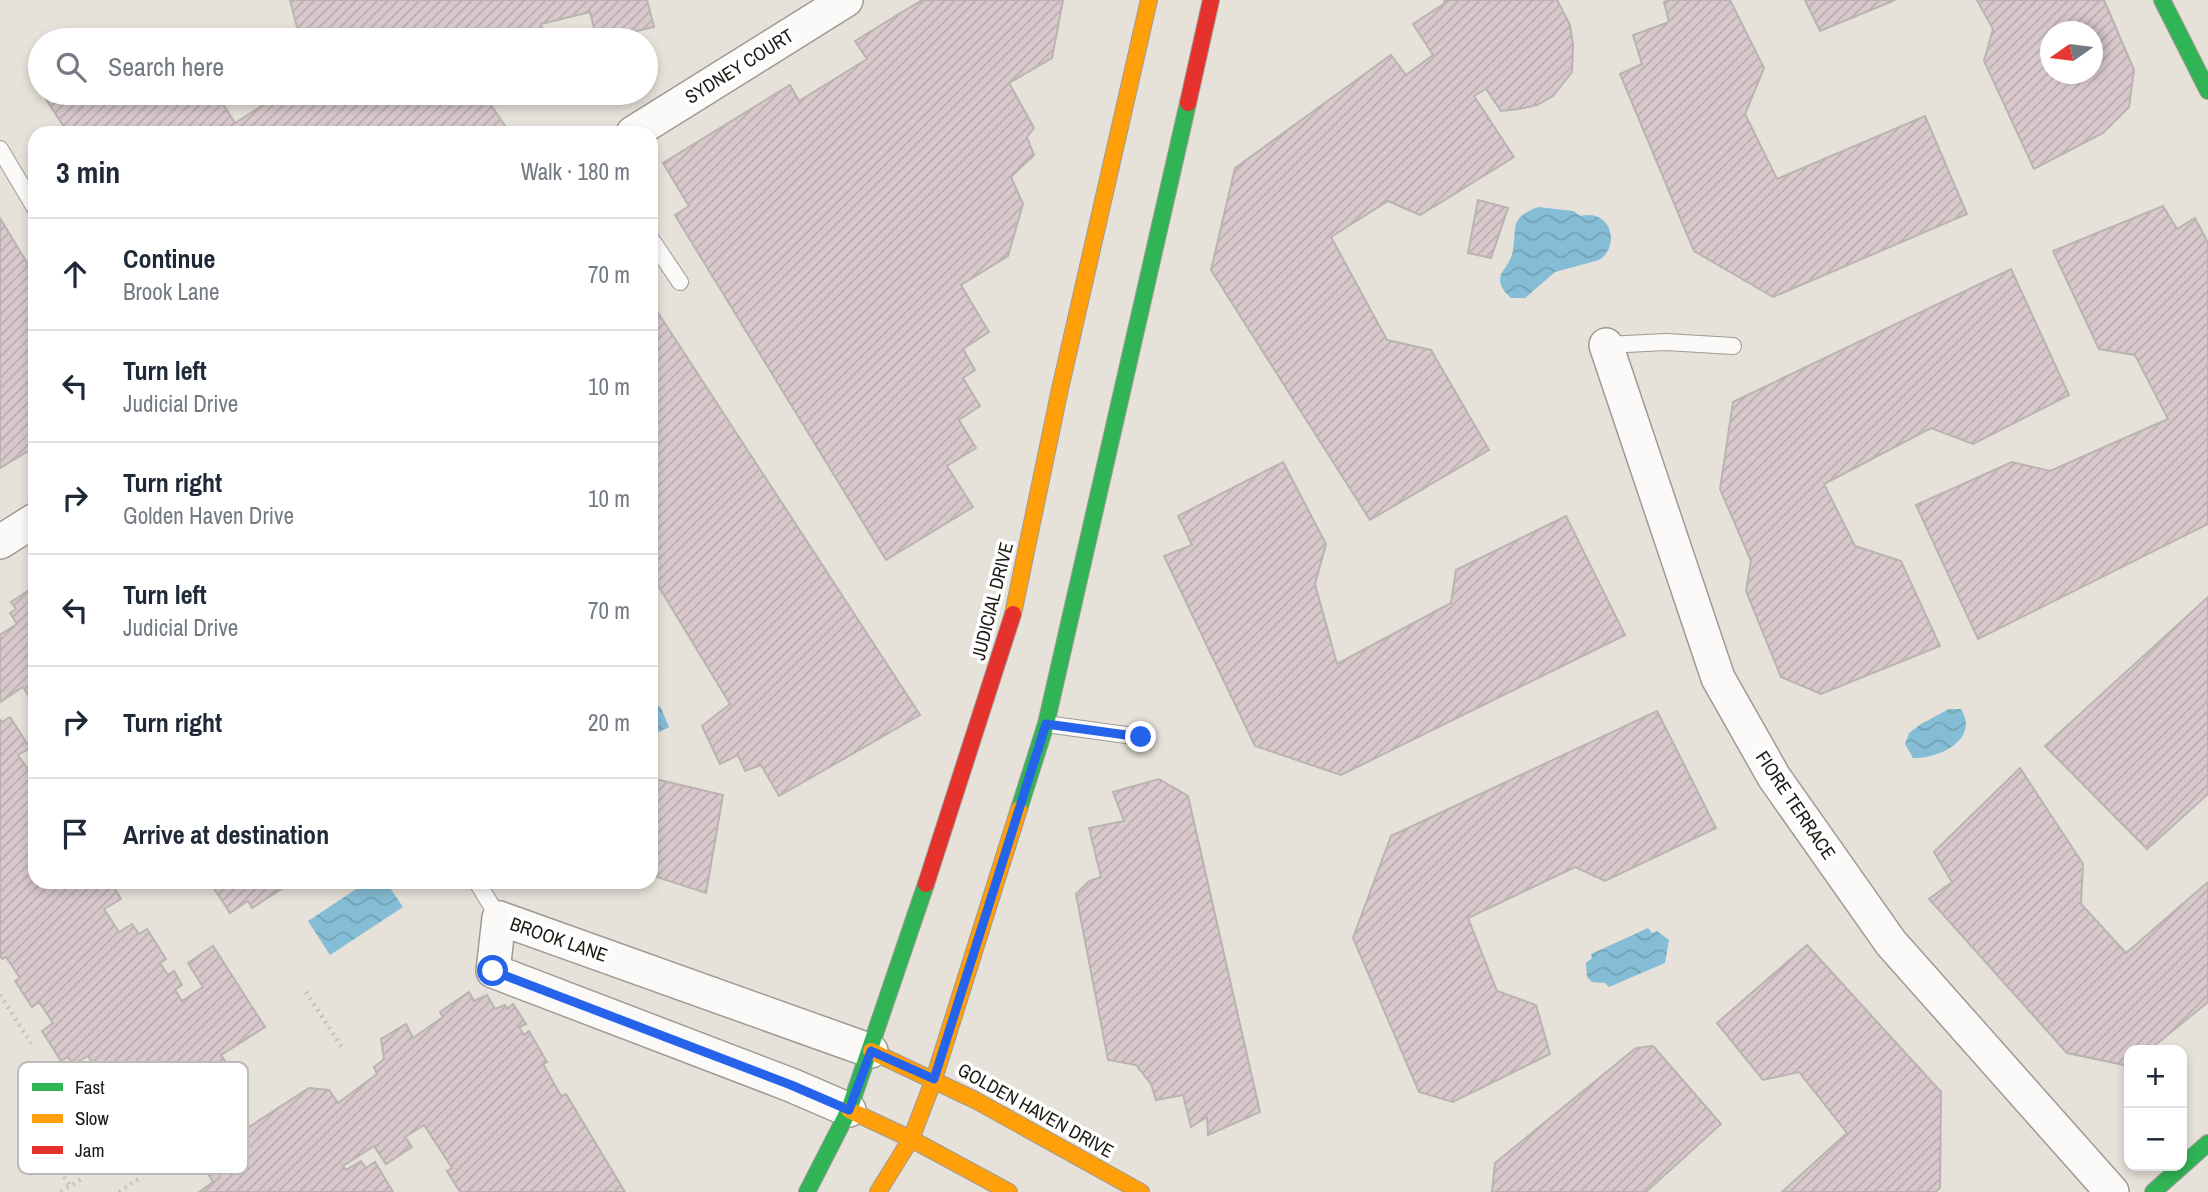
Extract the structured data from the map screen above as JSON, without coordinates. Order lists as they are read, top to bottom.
{
  "streets": {
    "street": [
      "SYDNEY COURT",
      "JUDICIAL DRIVE",
      "FIORE TERRACE",
      "BROOK LANE",
      "GOLDEN HAVEN DRIVE"
    ]
  },
  "crossings": [
    ["JUDICIAL DRIVE", "BROOK LANE"],
    ["JUDICIAL DRIVE", "GOLDEN HAVEN DRIVE"],
    ["BROOK LANE", "GOLDEN HAVEN DRIVE"]
  ],
  "legend": ["Fast", "Slow", "Jam"],
  "north": "left",
  "page": {
    "search": "Search here",
    "heading": ["3 min", "Walk · 180 m"],
    "list": [
      ["Continue", "Brook Lane", "70 m"],
      ["Turn left", "Judicial Drive", "10 m"],
      ["Turn right", "Golden Haven Drive", "10 m"],
      ["Turn left", "Judicial Drive", "70 m"],
      ["Turn right", "20 m"],
      "Arrive at destination"
    ],
    "map_buttons": ["+", "−"]
  }
}
